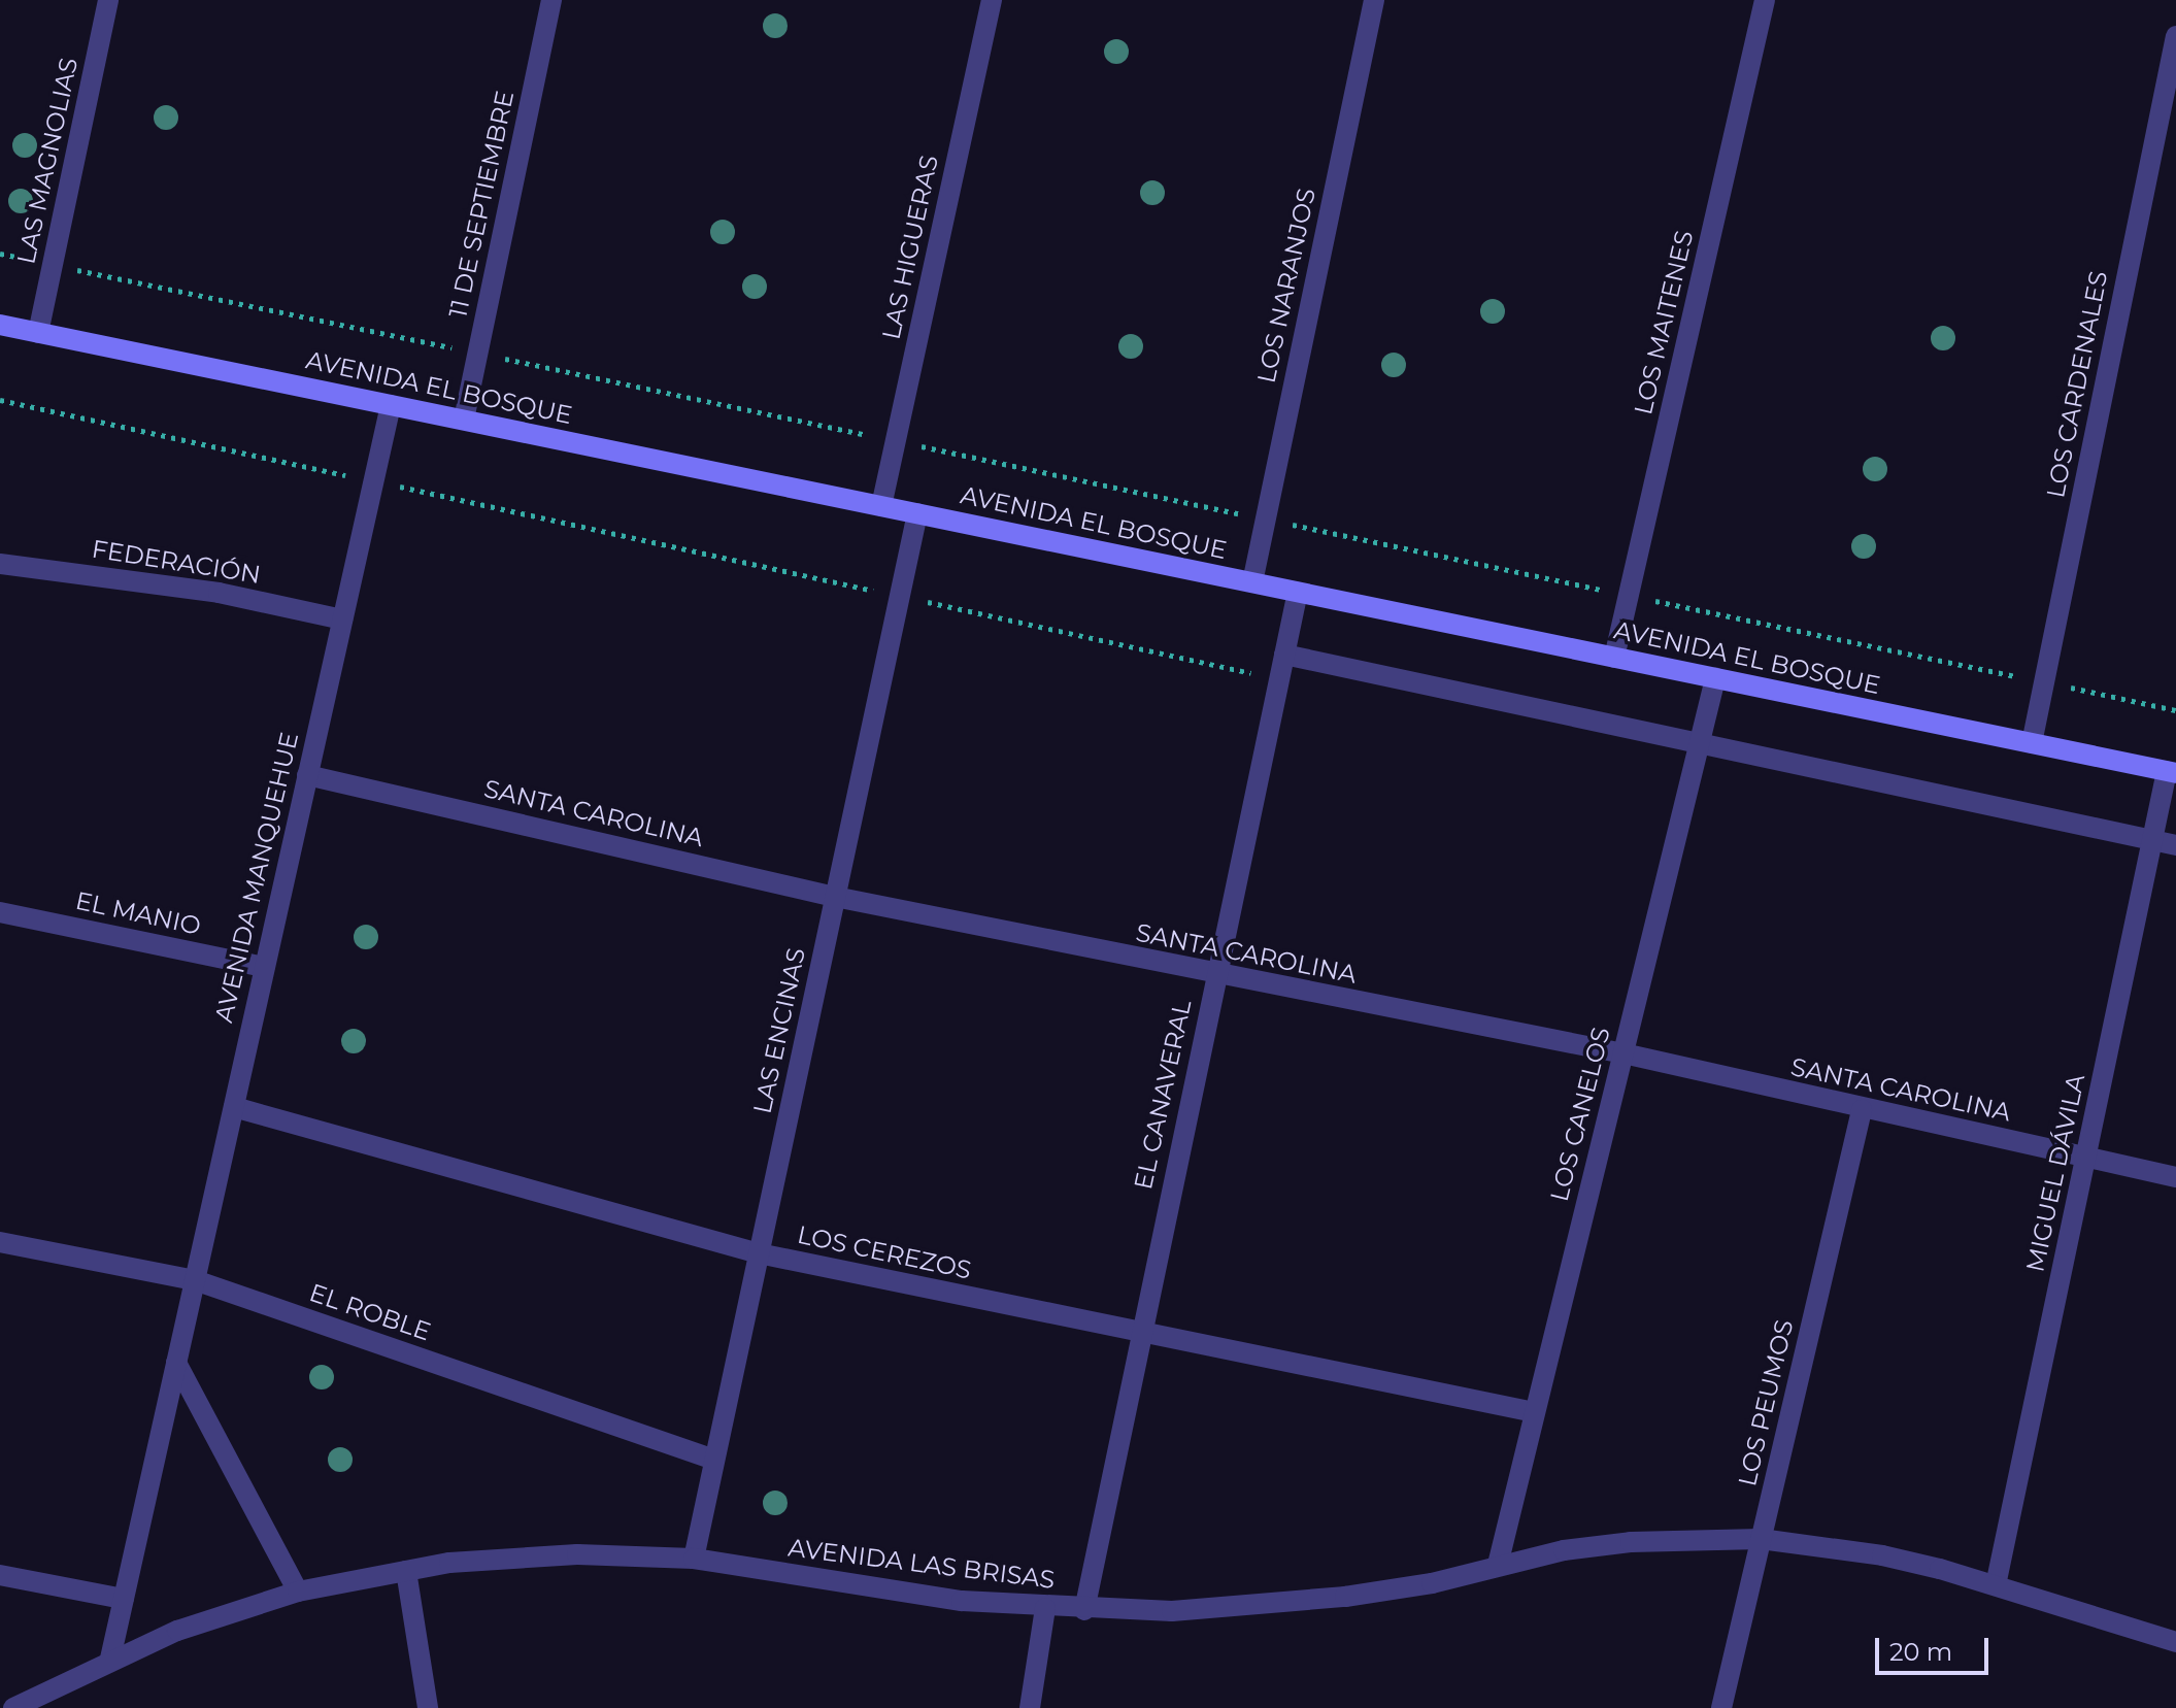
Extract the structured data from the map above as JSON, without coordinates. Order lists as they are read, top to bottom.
{
  "streets": {
    "main road": ["AVENIDA EL BOSQUE"],
    "street": [
      "LAS MAGNOLIAS",
      "11 DE SEPTIEMBRE",
      "LAS HIGUERAS",
      "LOS NARANJOS",
      "LOS MAITENES",
      "LOS CARDENALES",
      "FEDERACIÓN",
      "SANTA CAROLINA",
      "AVENIDA MANQUEHUE",
      "EL MANIO",
      "LAS ENCINAS",
      "EL CANAVERAL",
      "LOS CANELOS",
      "MIGUEL DÁVILA",
      "LOS CEREZOS",
      "EL ROBLE",
      "LOS PEUMOS",
      "AVENIDA LAS BRISAS"
    ]
  },
  "crossings": [
    ["LAS MAGNOLIAS", "AVENIDA EL BOSQUE"],
    ["11 DE SEPTIEMBRE", "AVENIDA EL BOSQUE"],
    ["LAS HIGUERAS", "AVENIDA EL BOSQUE"],
    ["LOS NARANJOS", "AVENIDA EL BOSQUE"],
    ["LOS MAITENES", "AVENIDA EL BOSQUE"],
    ["LOS CARDENALES", "AVENIDA EL BOSQUE"],
    ["AVENIDA EL BOSQUE", "AVENIDA MANQUEHUE"],
    ["AVENIDA EL BOSQUE", "LAS ENCINAS"],
    ["AVENIDA EL BOSQUE", "EL CANAVERAL"],
    ["AVENIDA EL BOSQUE", "LOS CANELOS"],
    ["AVENIDA EL BOSQUE", "MIGUEL DÁVILA"],
    ["FEDERACIÓN", "AVENIDA MANQUEHUE"],
    ["SANTA CAROLINA", "AVENIDA MANQUEHUE"],
    ["SANTA CAROLINA", "LAS ENCINAS"],
    ["SANTA CAROLINA", "EL CANAVERAL"],
    ["SANTA CAROLINA", "LOS CANELOS"],
    ["SANTA CAROLINA", "MIGUEL DÁVILA"],
    ["SANTA CAROLINA", "LOS PEUMOS"],
    ["AVENIDA MANQUEHUE", "EL MANIO"],
    ["AVENIDA MANQUEHUE", "LOS CEREZOS"],
    ["AVENIDA MANQUEHUE", "EL ROBLE"],
    ["AVENIDA MANQUEHUE", "AVENIDA LAS BRISAS"],
    ["LAS ENCINAS", "LOS CEREZOS"],
    ["LAS ENCINAS", "EL ROBLE"],
    ["LAS ENCINAS", "AVENIDA LAS BRISAS"],
    ["EL CANAVERAL", "LOS CEREZOS"],
    ["EL CANAVERAL", "AVENIDA LAS BRISAS"],
    ["LOS CANELOS", "LOS CEREZOS"],
    ["LOS CANELOS", "AVENIDA LAS BRISAS"],
    ["MIGUEL DÁVILA", "AVENIDA LAS BRISAS"],
    ["LOS PEUMOS", "AVENIDA LAS BRISAS"]
  ],
  "scale_bar": "20 m"
}
